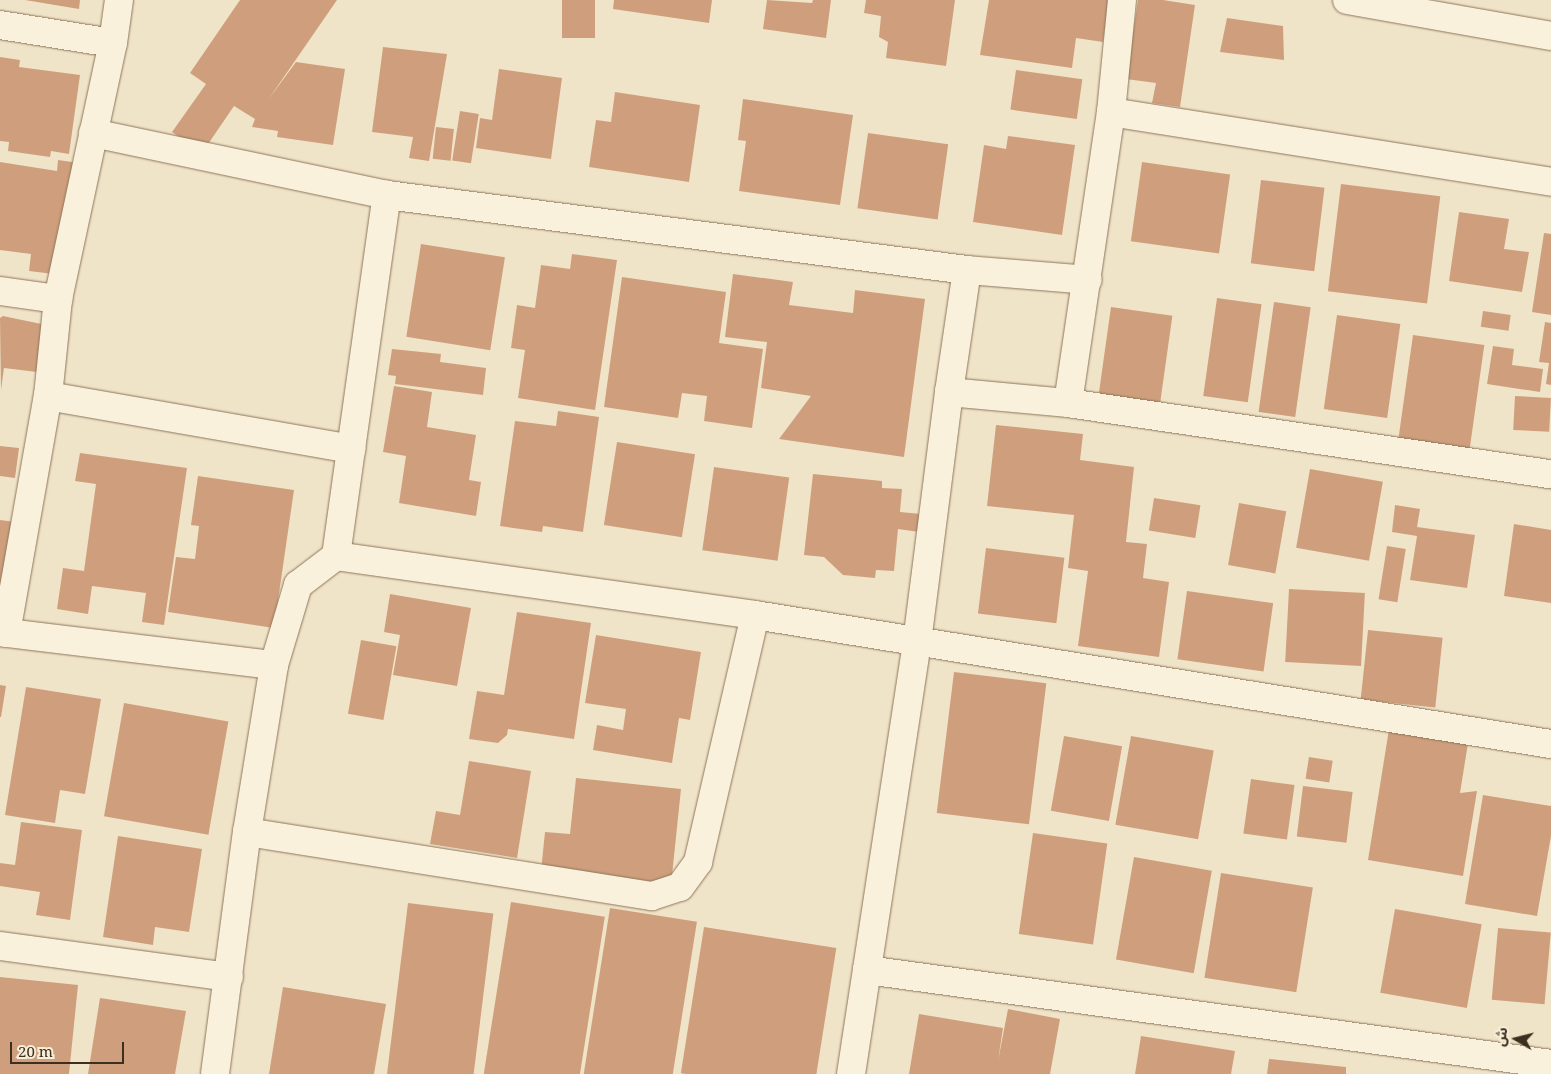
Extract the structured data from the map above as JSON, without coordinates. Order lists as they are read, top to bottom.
{
  "scale_bar": "20 m",
  "north": "left"
}
